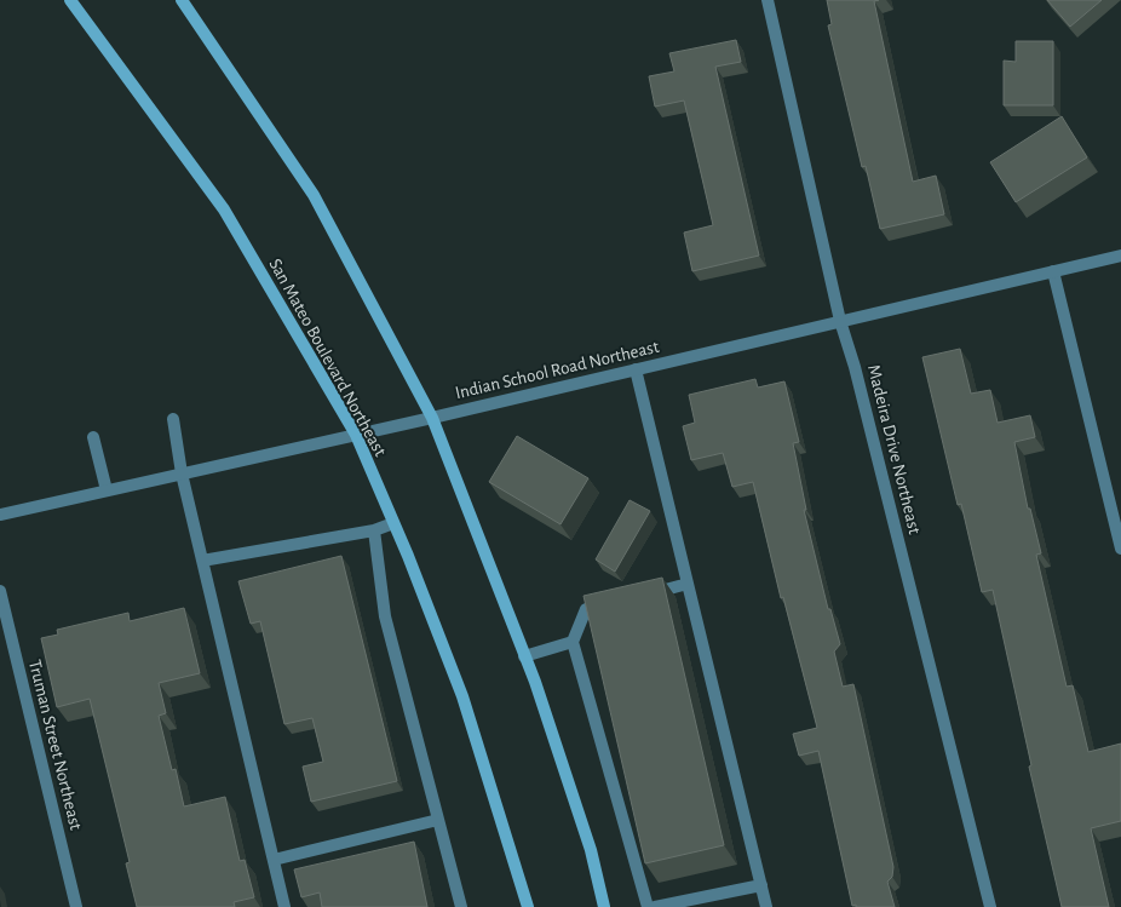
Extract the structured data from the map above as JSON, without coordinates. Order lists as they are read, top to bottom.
{
  "streets": {
    "main road": ["San Mateo Boulevard Northeast"],
    "street": ["Indian School Road Northeast", "Madeira Drive Northeast", "Truman Street Northeast"]
  },
  "crossings": [
    ["San Mateo Boulevard Northeast", "Indian School Road Northeast"],
    ["Indian School Road Northeast", "Madeira Drive Northeast"]
  ]
}
